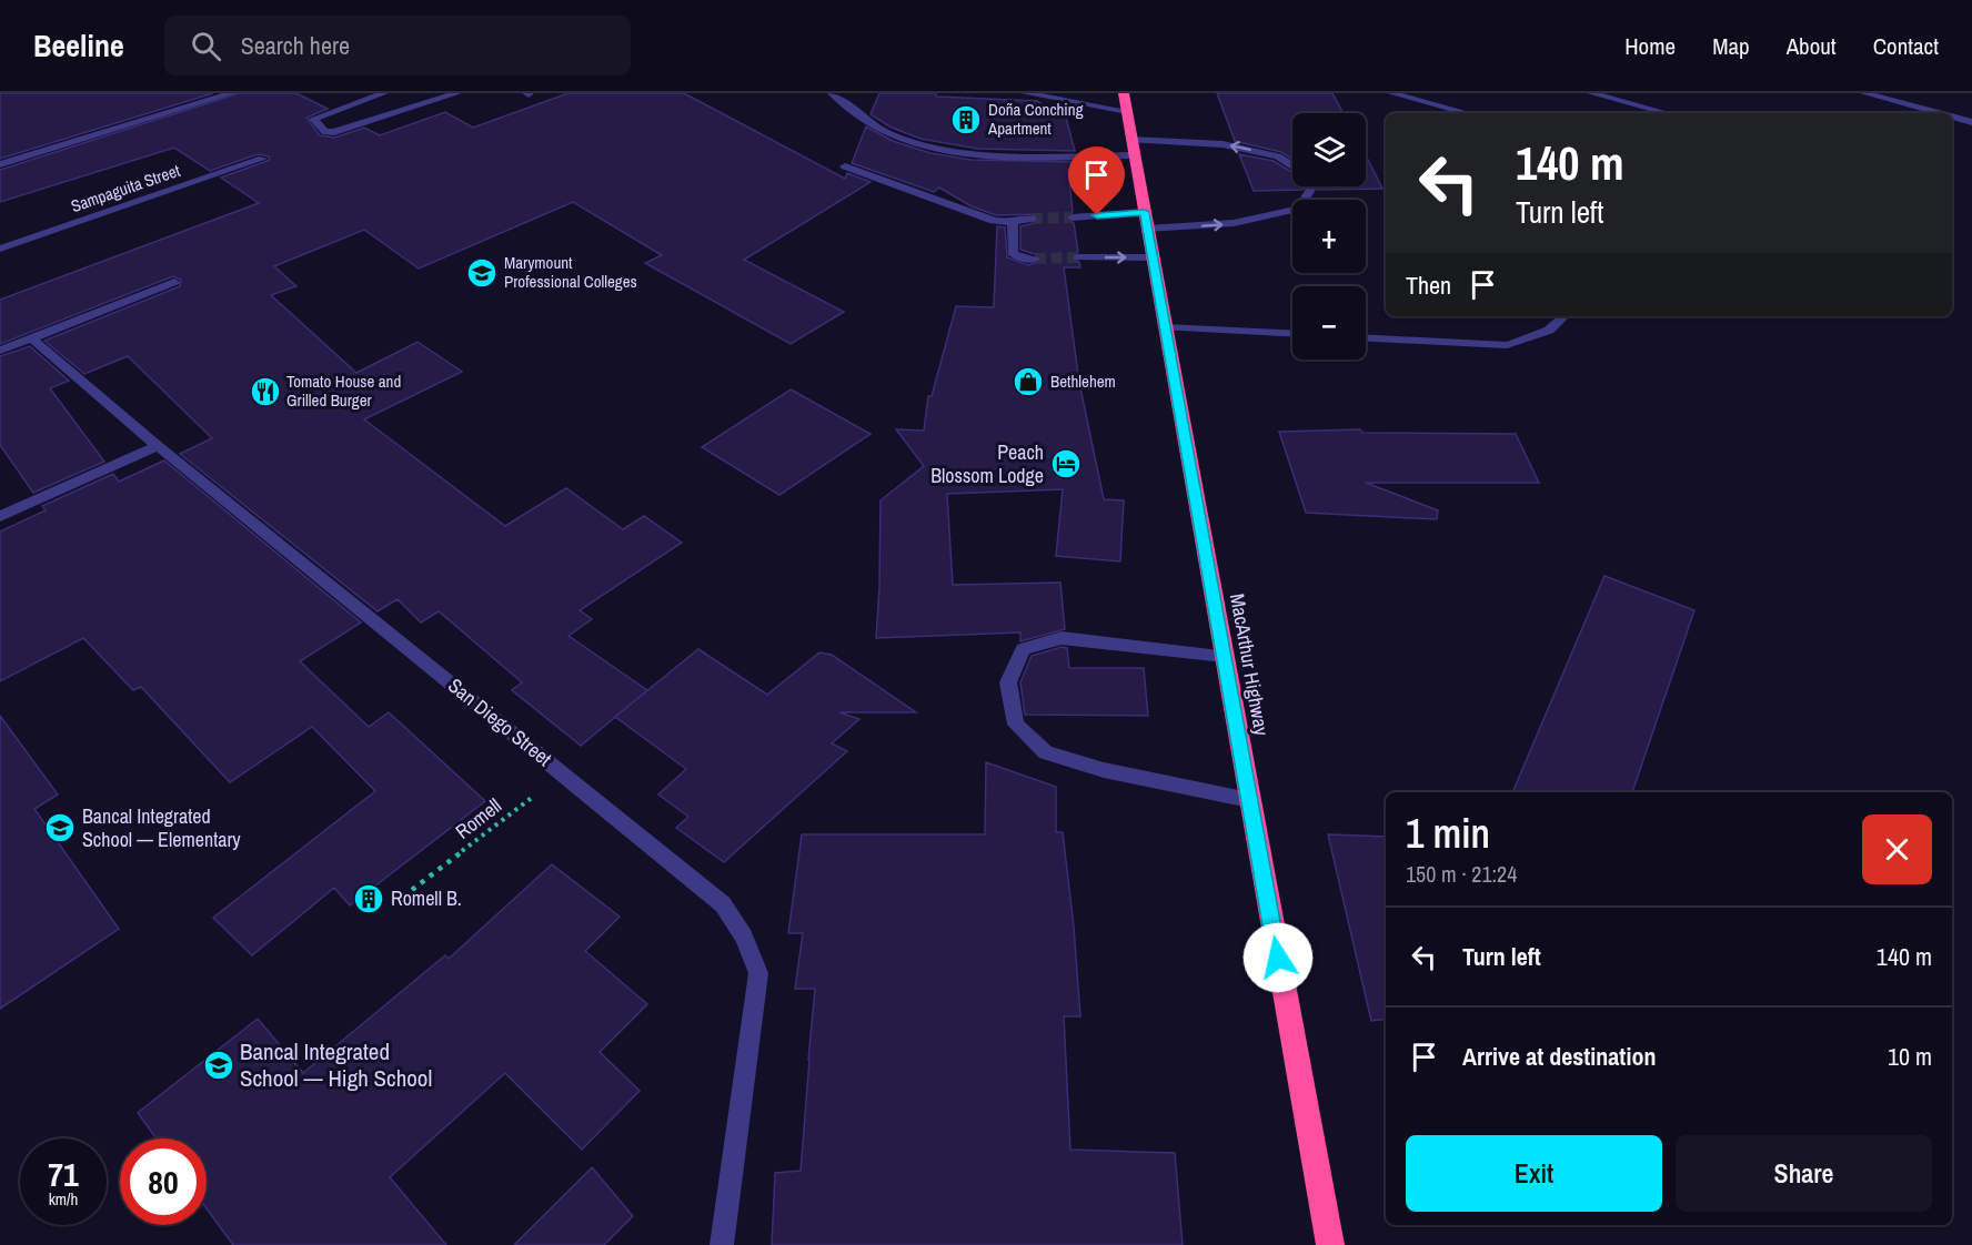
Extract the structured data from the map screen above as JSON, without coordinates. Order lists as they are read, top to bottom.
{
  "streets": {
    "highway": ["MacArthur Highway"],
    "street": ["Sampaguita Street", "San Diego Street"],
    "path": ["Romell"]
  },
  "crossings": [
    ["San Diego Street", "Romell"]
  ],
  "places": {
    "building": ["Doña Conching Apartment", "Romell B."],
    "school or university": ["Marymount Professional Colleges", "Bancal Integrated School — Elementary", "Bancal Integrated School — High School"],
    "shop": ["Bethlehem"],
    "restaurant": ["Tomato House and Grilled Burger"],
    "hotel": ["Peach Blossom Lodge"]
  },
  "page": {
    "header": "Beeline",
    "search": "Search here",
    "nav": [
      "Home",
      "Map",
      "About",
      "Contact"
    ],
    "map_buttons": ["+", "−"],
    "turn": ["140 m", "Turn left"],
    "then": "Then",
    "heading": ["1 min", "150 m · 21:24"],
    "list": [
      {
        "name": "Turn left",
        "value": "140 m"
      },
      {
        "name": "Arrive at destination",
        "value": "10 m"
      }
    ],
    "buttons": ["Exit", "Share"],
    "speed": "71 km/h",
    "limit": "80"
  }
}
